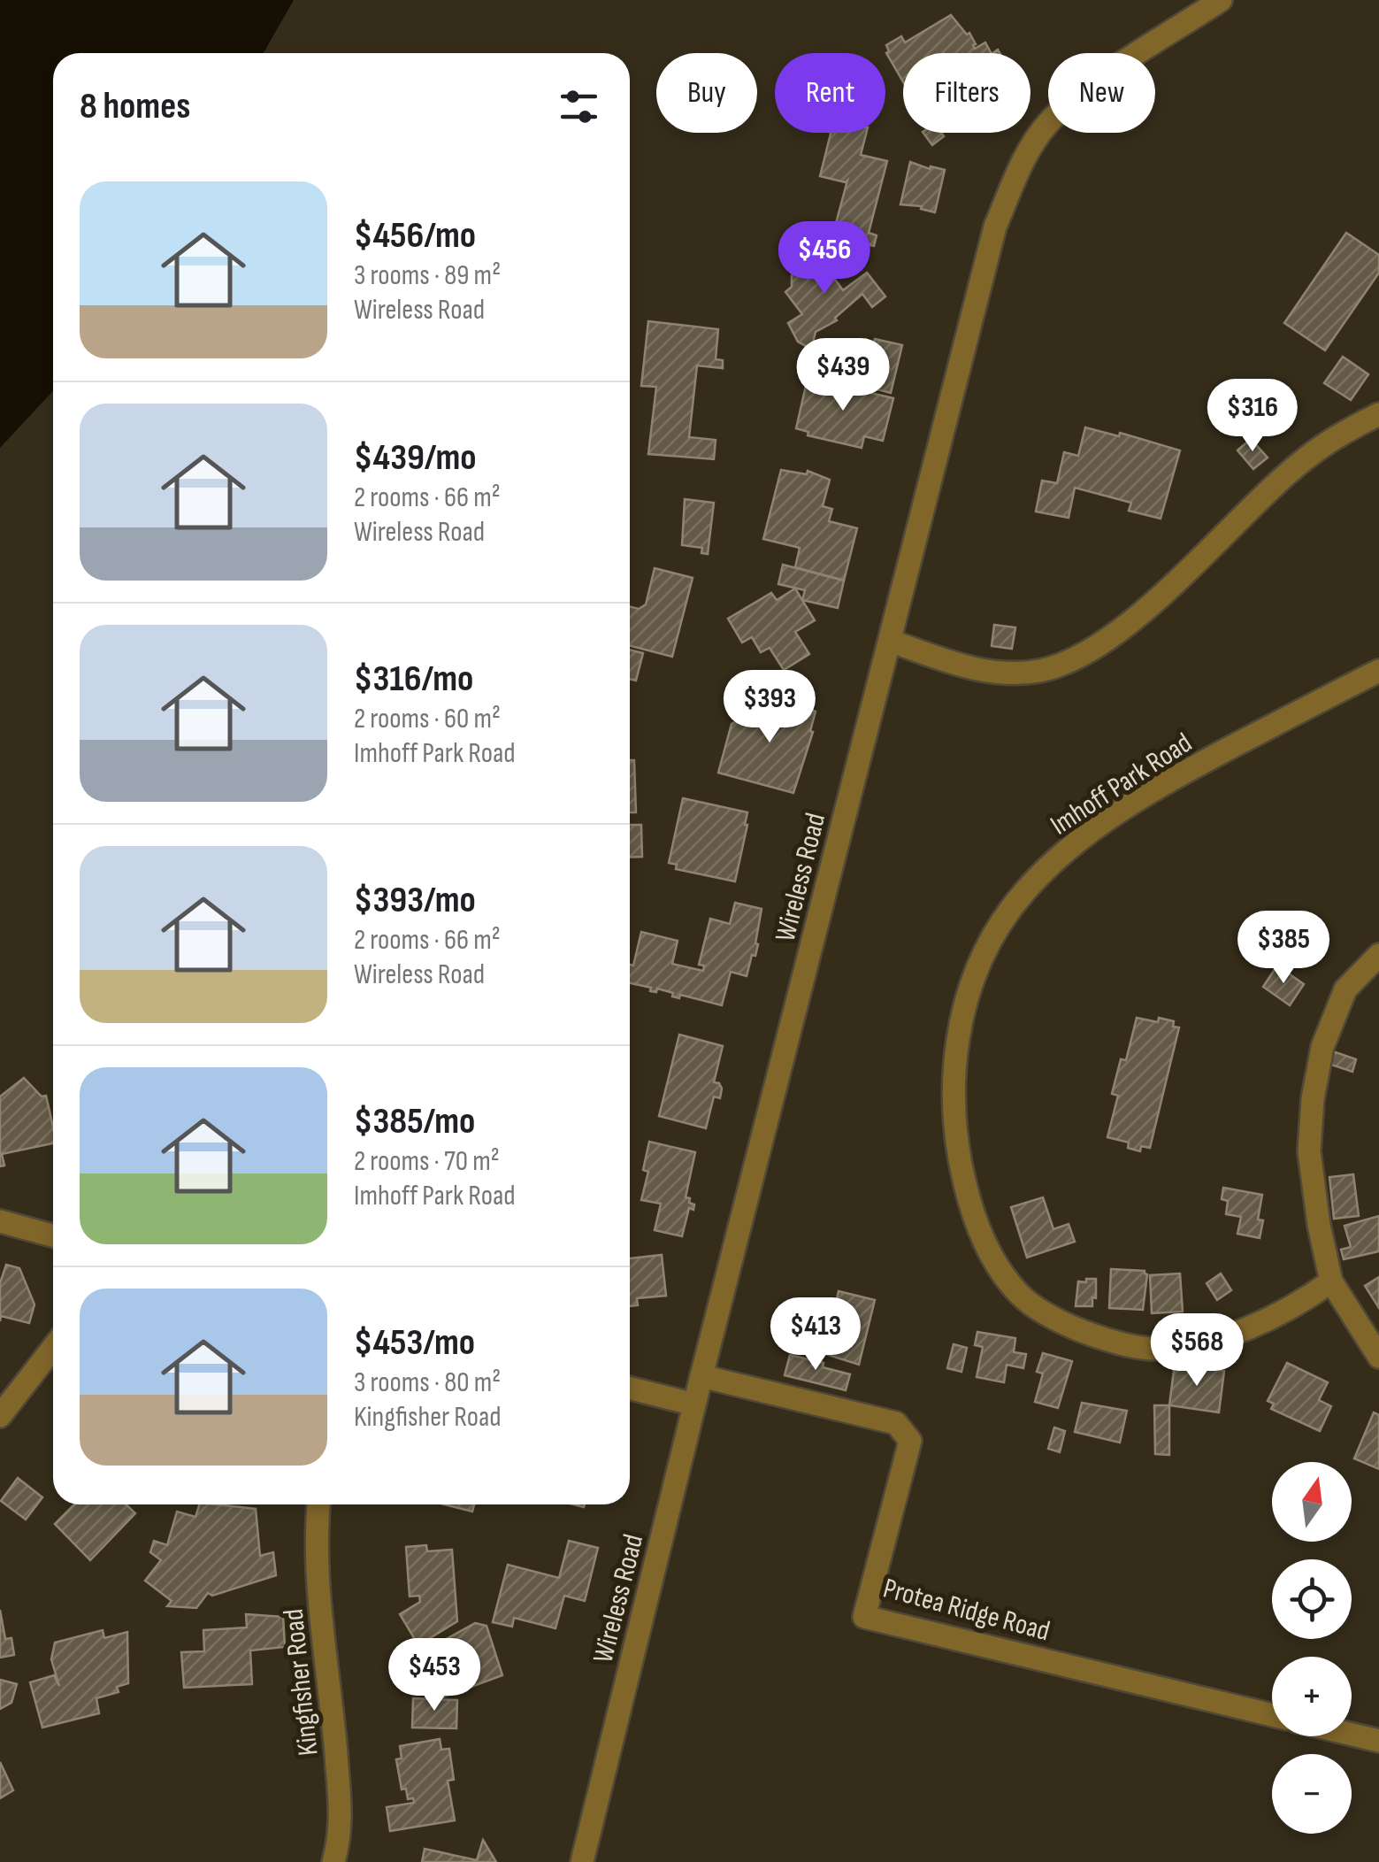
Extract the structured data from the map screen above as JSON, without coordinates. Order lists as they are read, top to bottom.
{
  "streets": {
    "street": [
      "Imhoff Park Road",
      "Wireless Road",
      "Protea Ridge Road",
      "Kingfisher Road"
    ]
  },
  "crossings": [
    ["Wireless Road", "Protea Ridge Road"]
  ],
  "north": "top",
  "page": {
    "chip": [
      "Buy",
      "Rent",
      "Filters",
      "New"
    ],
    "heading": "8 homes",
    "list": [
      {
        "name": "$456/mo",
        "note": "3 rooms · 89 m² · Wireless Road"
      },
      {
        "name": "$439/mo",
        "note": "2 rooms · 66 m² · Wireless Road"
      },
      {
        "name": "$316/mo",
        "note": "2 rooms · 60 m² · Imhoff Park Road"
      },
      {
        "name": "$393/mo",
        "note": "2 rooms · 66 m² · Wireless Road"
      },
      {
        "name": "$385/mo",
        "note": "2 rooms · 70 m² · Imhoff Park Road"
      },
      {
        "name": "$453/mo",
        "note": "3 rooms · 80 m² · Kingfisher Road"
      }
    ],
    "price": [
      "$456",
      "$439",
      "$316",
      "$393",
      "$385",
      "$413",
      "$568",
      "$453"
    ],
    "map_buttons": ["+", "−"]
  }
}
